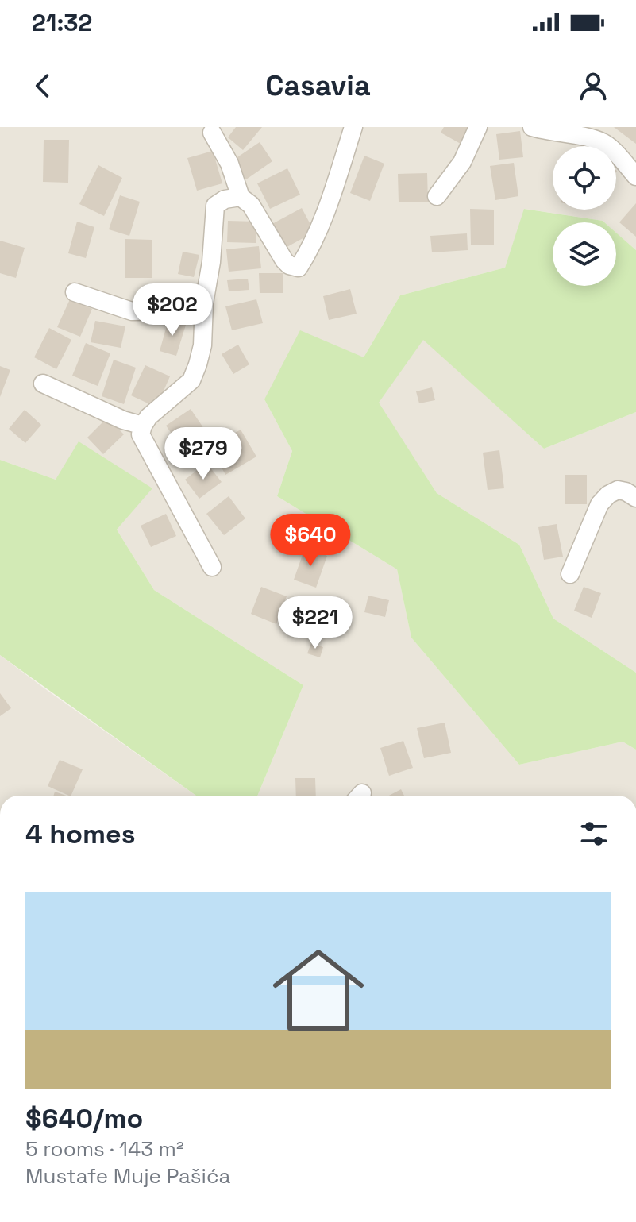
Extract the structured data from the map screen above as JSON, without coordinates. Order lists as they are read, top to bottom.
{
  "page": {
    "status": "21:32",
    "header": "Casavia",
    "price": [
      "$202",
      "$279",
      "$640",
      "$221"
    ],
    "heading": "4 homes",
    "list": [
      {
        "name": "$640/mo",
        "note": "5 rooms · 143 m² · Mustafe Muje Pašića"
      }
    ]
  }
}
